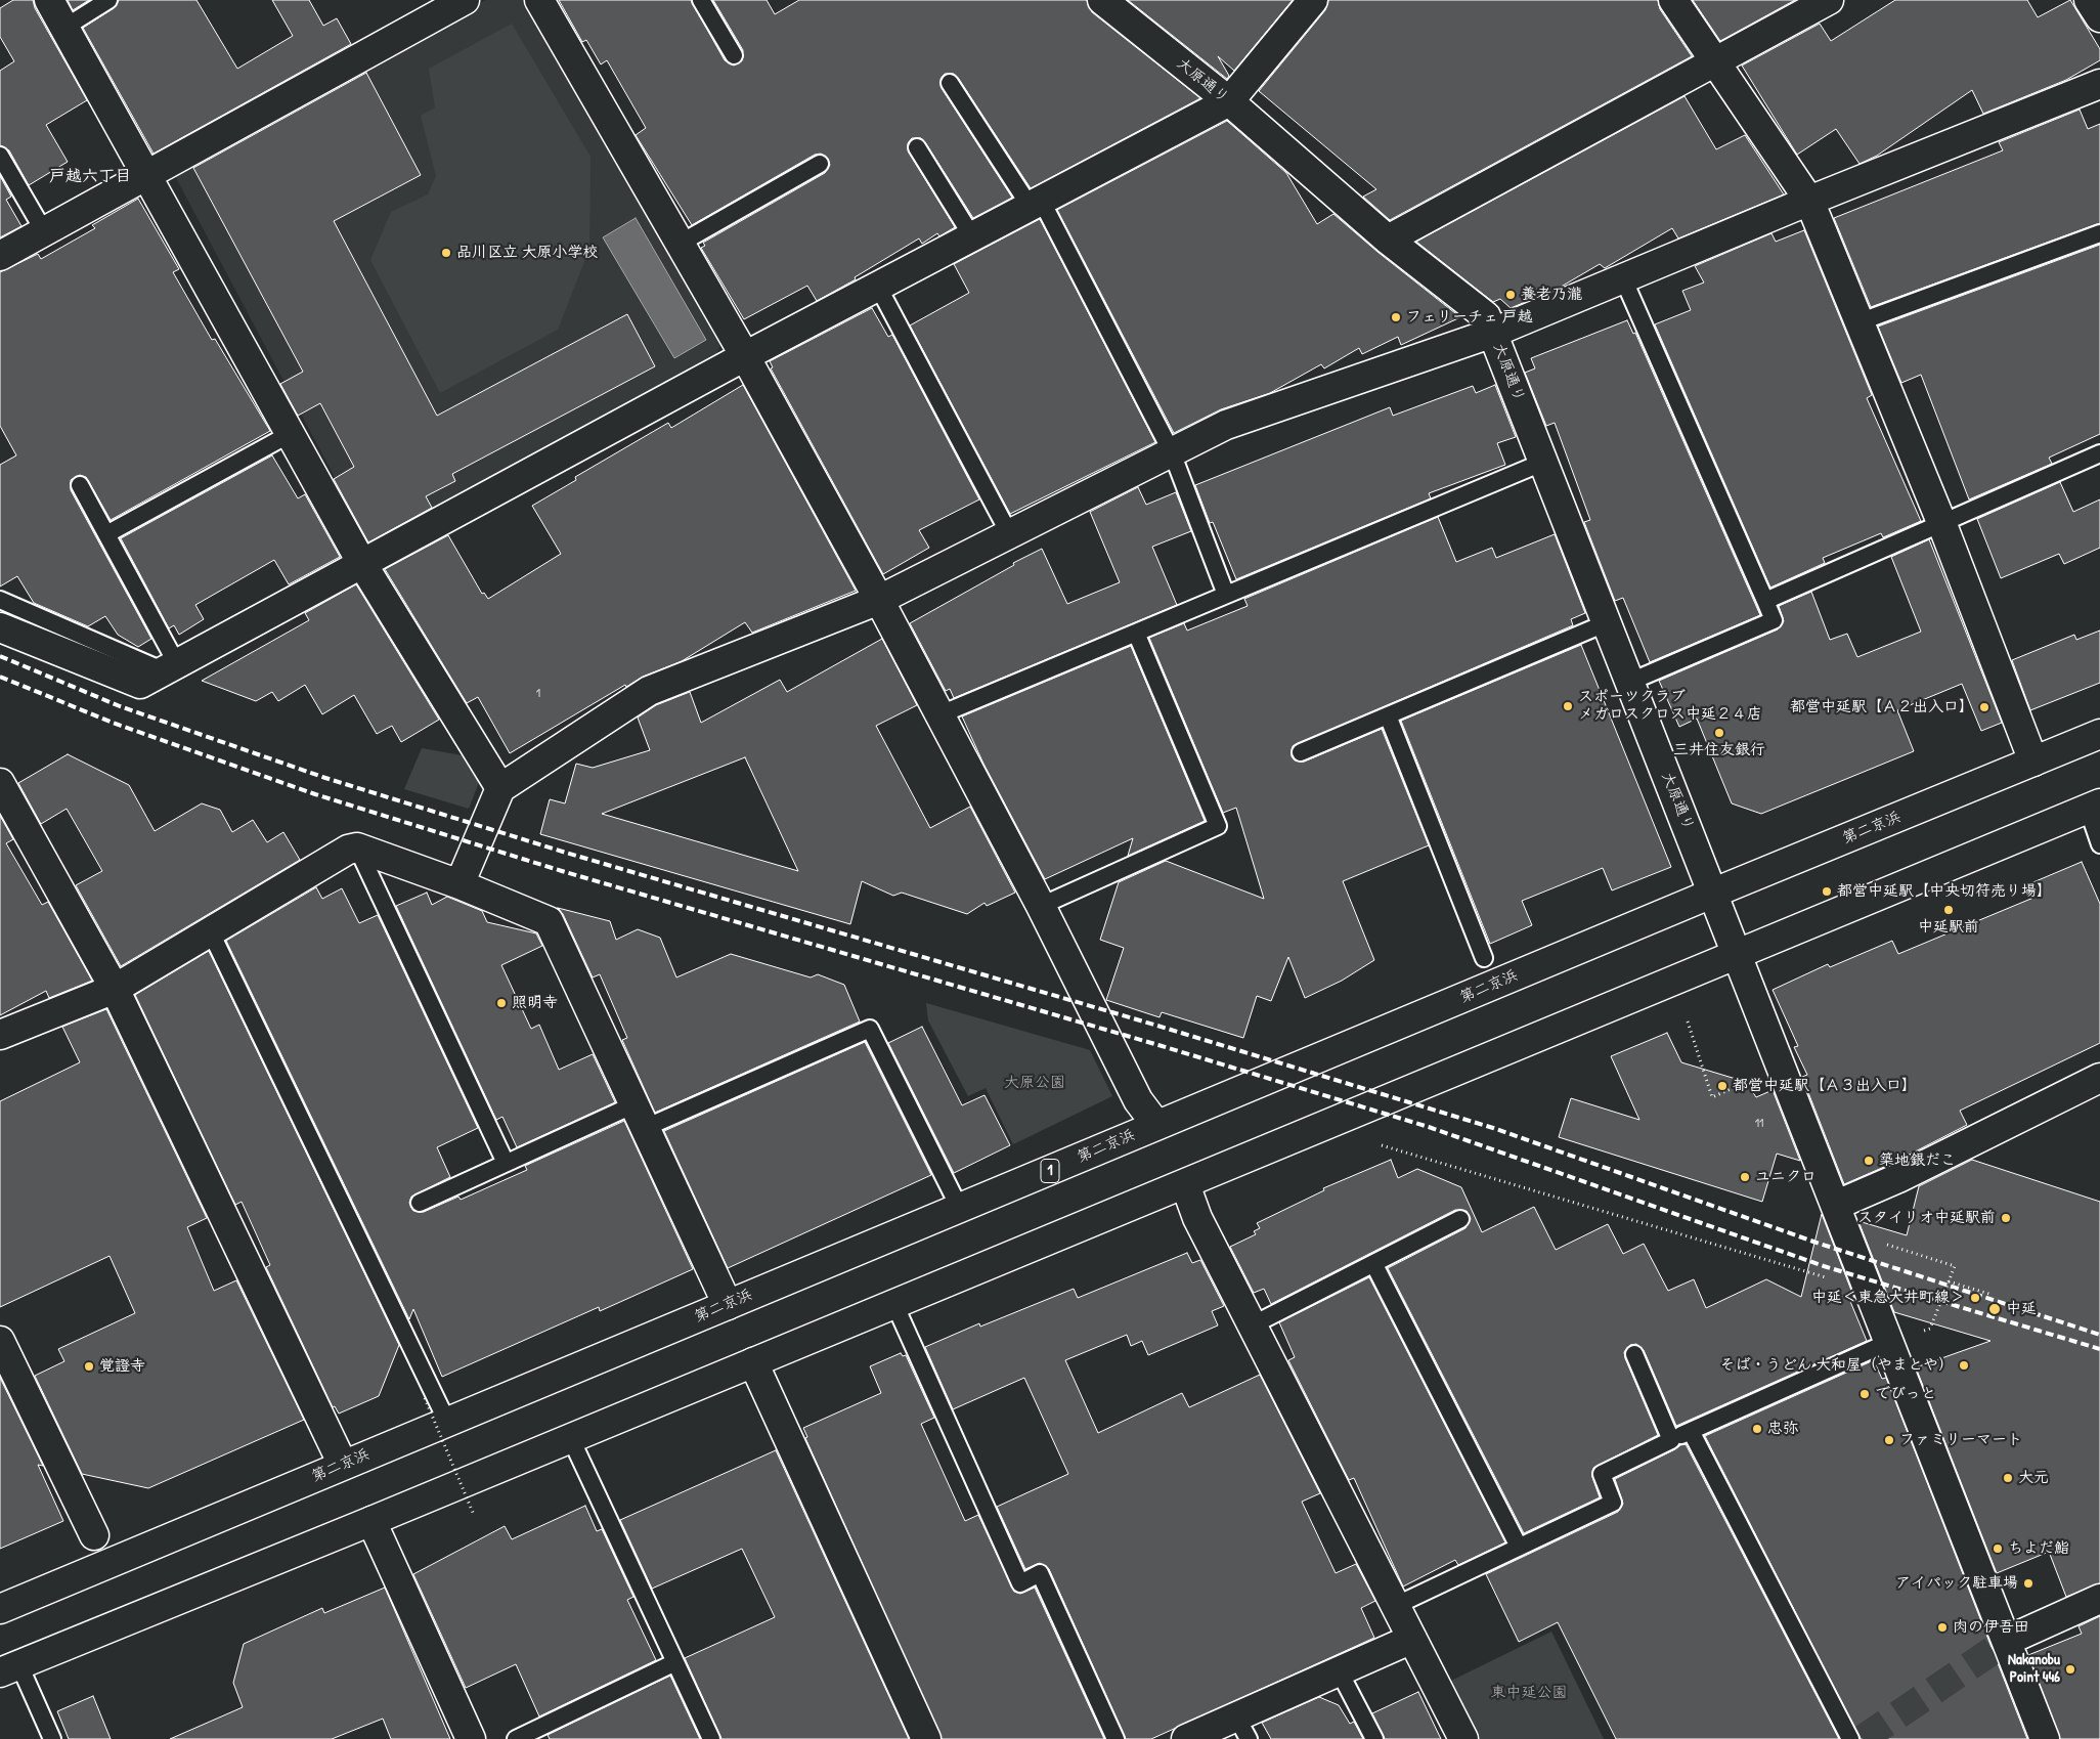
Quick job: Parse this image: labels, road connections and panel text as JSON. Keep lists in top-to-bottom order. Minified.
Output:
{"streets":{"main road":["大原通り","第二京浜","1"]},"crossings":[["大原通り","第二京浜"]],"districts":["戸越六丁目"],"parks":["大原公園","東中延公園"],"places":["品川区立 大原小学校","養老乃瀧","フェリーチェ 戸越","スポーツクラブ メガロスクロス中延２４店","都営中延駅【Ａ２出入口】","三井住友銀行","都営中延駅【中央切符売り場】","中延駅前","照明寺","都営中延駅【Ａ３出入口】","築地銀だこ","ユニクロ","スタイリオ中延駅前","中延＜東急大井町線＞","中延","そば・うどん 大和屋（やまとや）","覚證寺","でびっと","忠弥","ファミリーマート","大元","ちよだ鮨","アイパック駐車場","肉の伊吾田","Nakanobu Point 446"],"house_numbers":["1","11"]}
